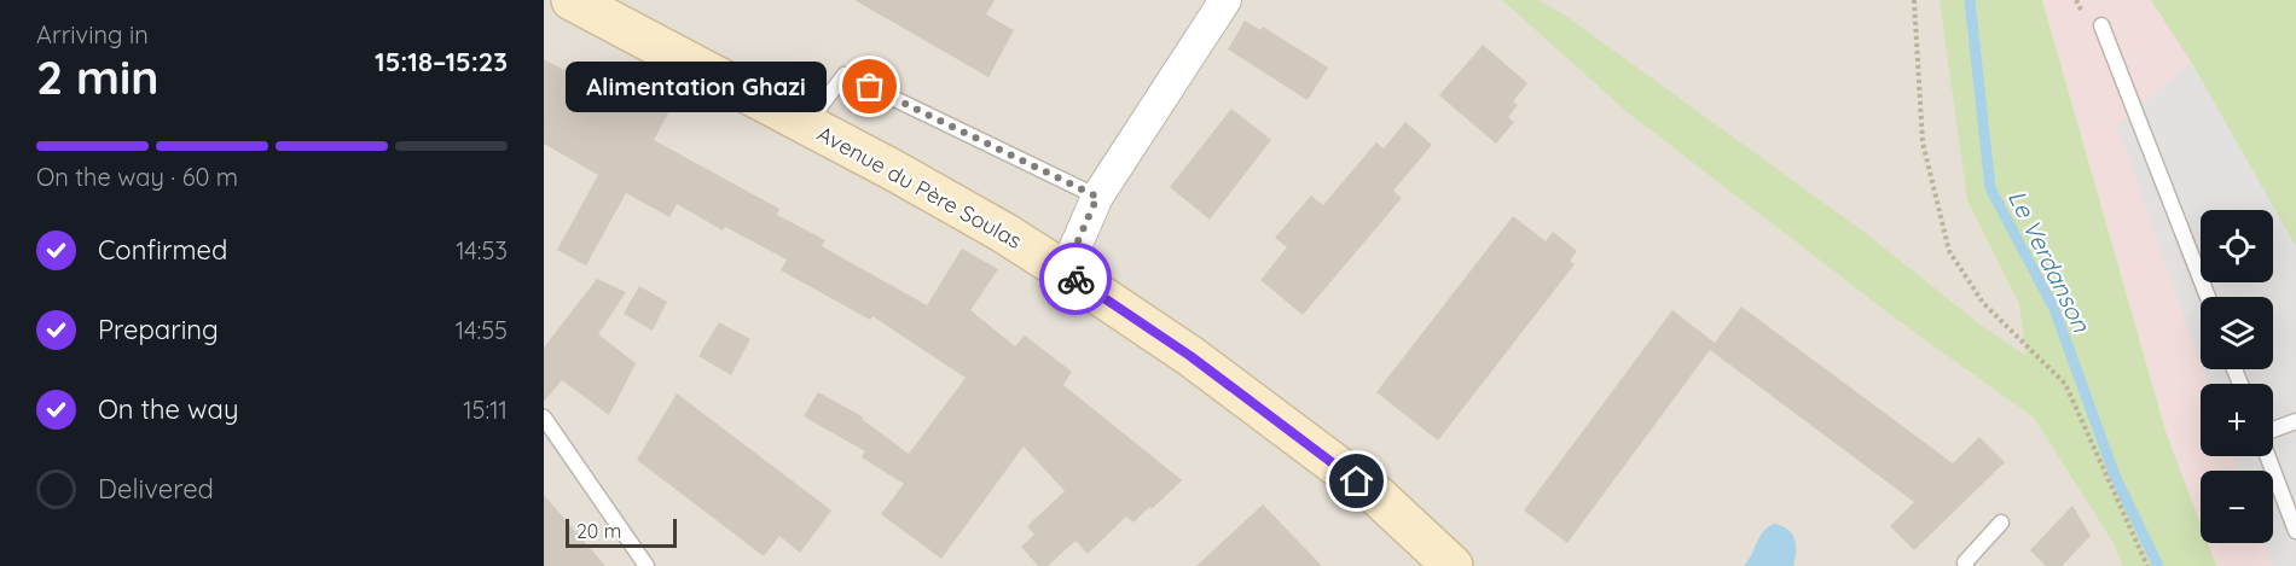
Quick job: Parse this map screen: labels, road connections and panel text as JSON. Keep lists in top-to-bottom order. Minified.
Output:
{"streets":{"main road":["Avenue du Père Soulas"]},"water":["Le Verdanson"],"places":["Alimentation Ghazi"],"scale_bar":"20 m","page":{"heading":["2 min","Arriving in","15:18–15:23"],"bubble":"Alimentation Ghazi","bar":"On the way · 60 m","list":[["Confirmed","14:53"],["Preparing","14:55"],["On the way","15:11"],"Delivered"],"map_buttons":["+","−"],"scale":"20 m"}}
